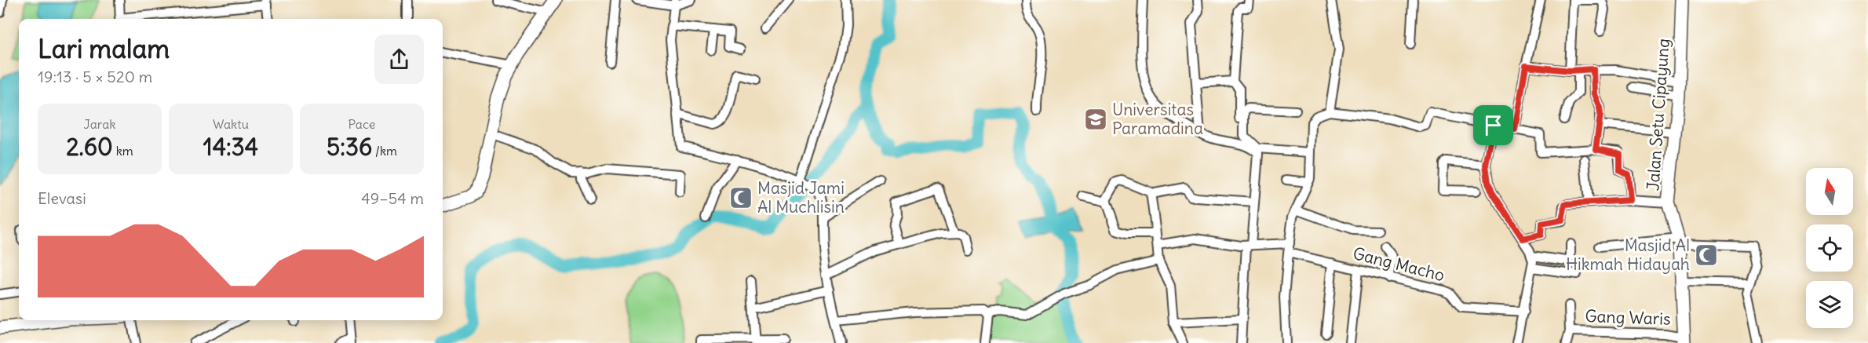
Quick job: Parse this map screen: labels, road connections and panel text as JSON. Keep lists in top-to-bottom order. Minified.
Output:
{"streets":{"main road":["Jalan Setu Cipayung"],"street":["Gang Macho","Gang Waris"]},"crossings":[["Jalan Setu Cipayung","Gang Waris"]],"places":{"school or university":["Universitas Paramadina"],"mosque":["Masjid Jami Al Muchlisin","Masjid Al Hikmah Hidayah"]},"north":"top","page":{"heading":["Lari malam","19:13 · 5 × 520 m"],"stats":[["Jarak","2.60 km"],["Waktu","14:34"],["Pace","5:36 /km"]],"chart":["Elevasi","49–54 m"]}}
